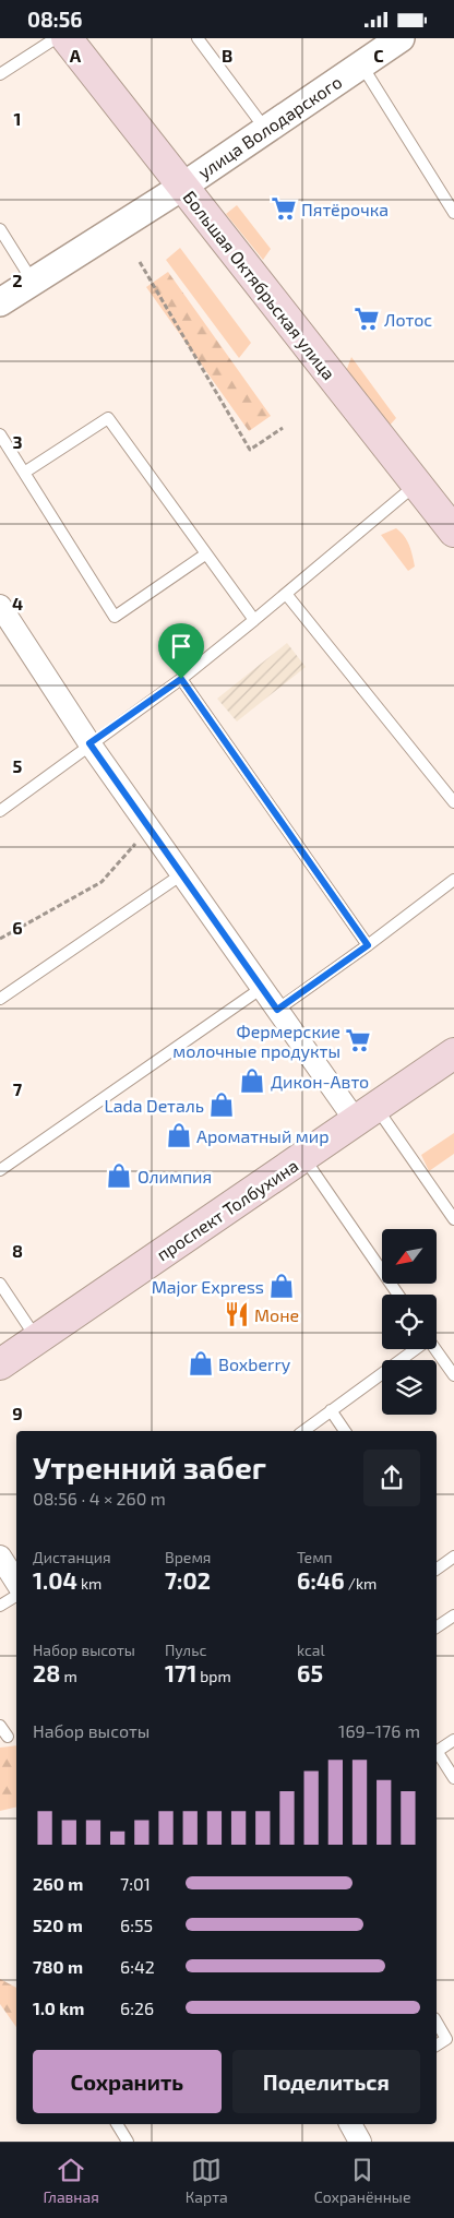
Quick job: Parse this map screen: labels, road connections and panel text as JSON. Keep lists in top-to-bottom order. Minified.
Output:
{"streets":{"main road":["Большая Октябрьская улица","проспект Толбухина"],"street":["улица Володарского"]},"crossings":[["улица Володарского","Большая Октябрьская улица"]],"places":{"supermarket":["Пятёрочка","Лотос","Фермерские молочные продукты"],"shop":["Дикон-Авто","Lada Dеталь","Ароматный мир","Олимпия","Major Express","Boxberry"],"restaurant":["Моне"]},"north":"bottom left","page":{"status":"08:56","heading":["Утренний забег","08:56 · 4 × 260 m"],"stats":[["Дистанция","1.04 km"],["Время","7:02"],["Темп","6:46 /km"],["Набор высоты","28 m"],["Пульс","171 bpm"],["kcal","65"]],"chart":["Набор высоты","169–176 m"],"list":[{"name":"260 m","note":"7:01"},{"name":"520 m","note":"6:55"},{"name":"780 m","note":"6:42"},{"name":"1.0 km","note":"6:26"}],"buttons":["Сохранить","Поделиться"],"tabs":["Главная","Карта","Сохранённые"]},"grid":{"columns":["A","B","C"],"rows":["1","2","3","4","5","6","7","8","9"]}}
